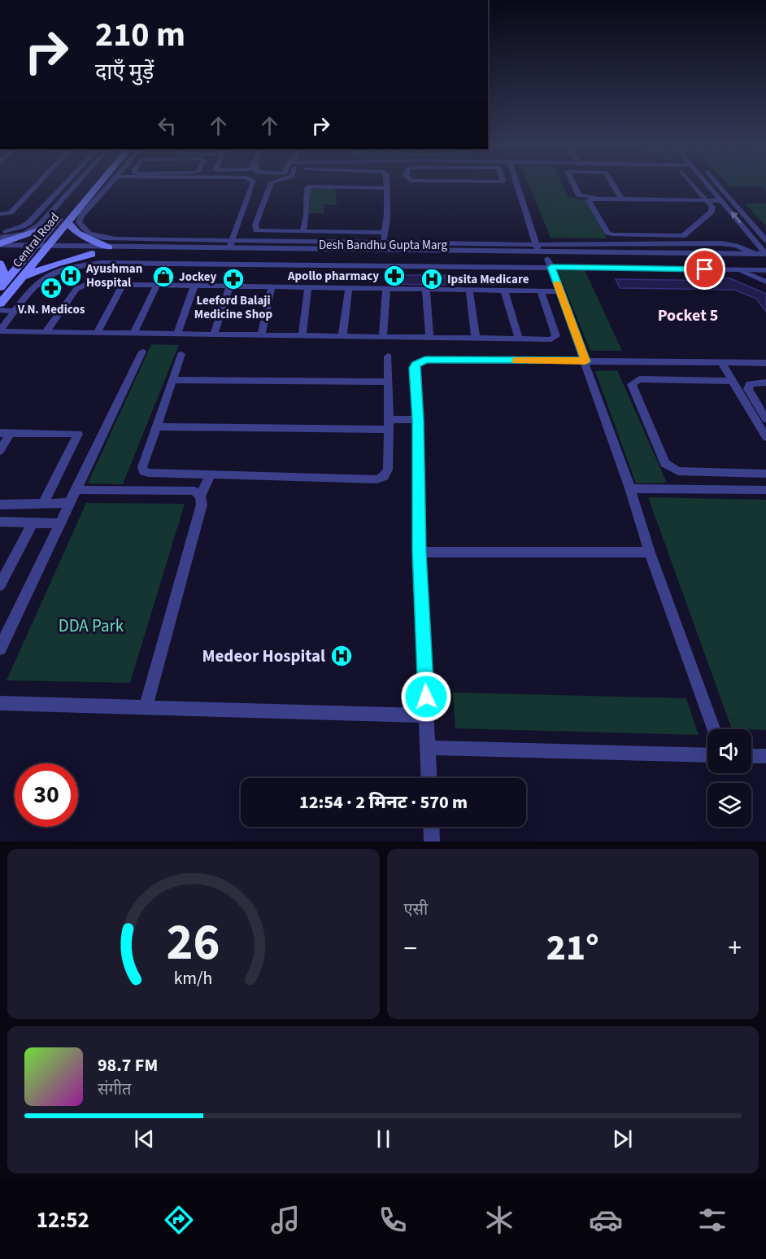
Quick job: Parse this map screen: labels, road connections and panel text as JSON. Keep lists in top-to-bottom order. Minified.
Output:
{"streets":{"main road":["Central Road"],"street":["Desh Bandhu Gupta Marg"]},"crossings":[["Central Road","Desh Bandhu Gupta Marg"]],"districts":["Pocket 5"],"parks":["DDA Park"],"places":{"hospital":["Ayushman Hospital","Ipsita Medicare","Medeor Hospital"],"pharmacy":["Apollo pharmacy","Leeford Balaji Medicine Shop","V.N. Medicos"],"shop":["Jockey"]},"page":{"turn":["210 m","दाएँ मुड़ें"],"limit":"30","trip":"12:54 · 2 मिनट · 570 m","tile":"एसी","heat":["−","21°","+"],"song":["98.7 FM","संगीत"],"tabs":"12:52","gauge":["26","km/h"]}}
